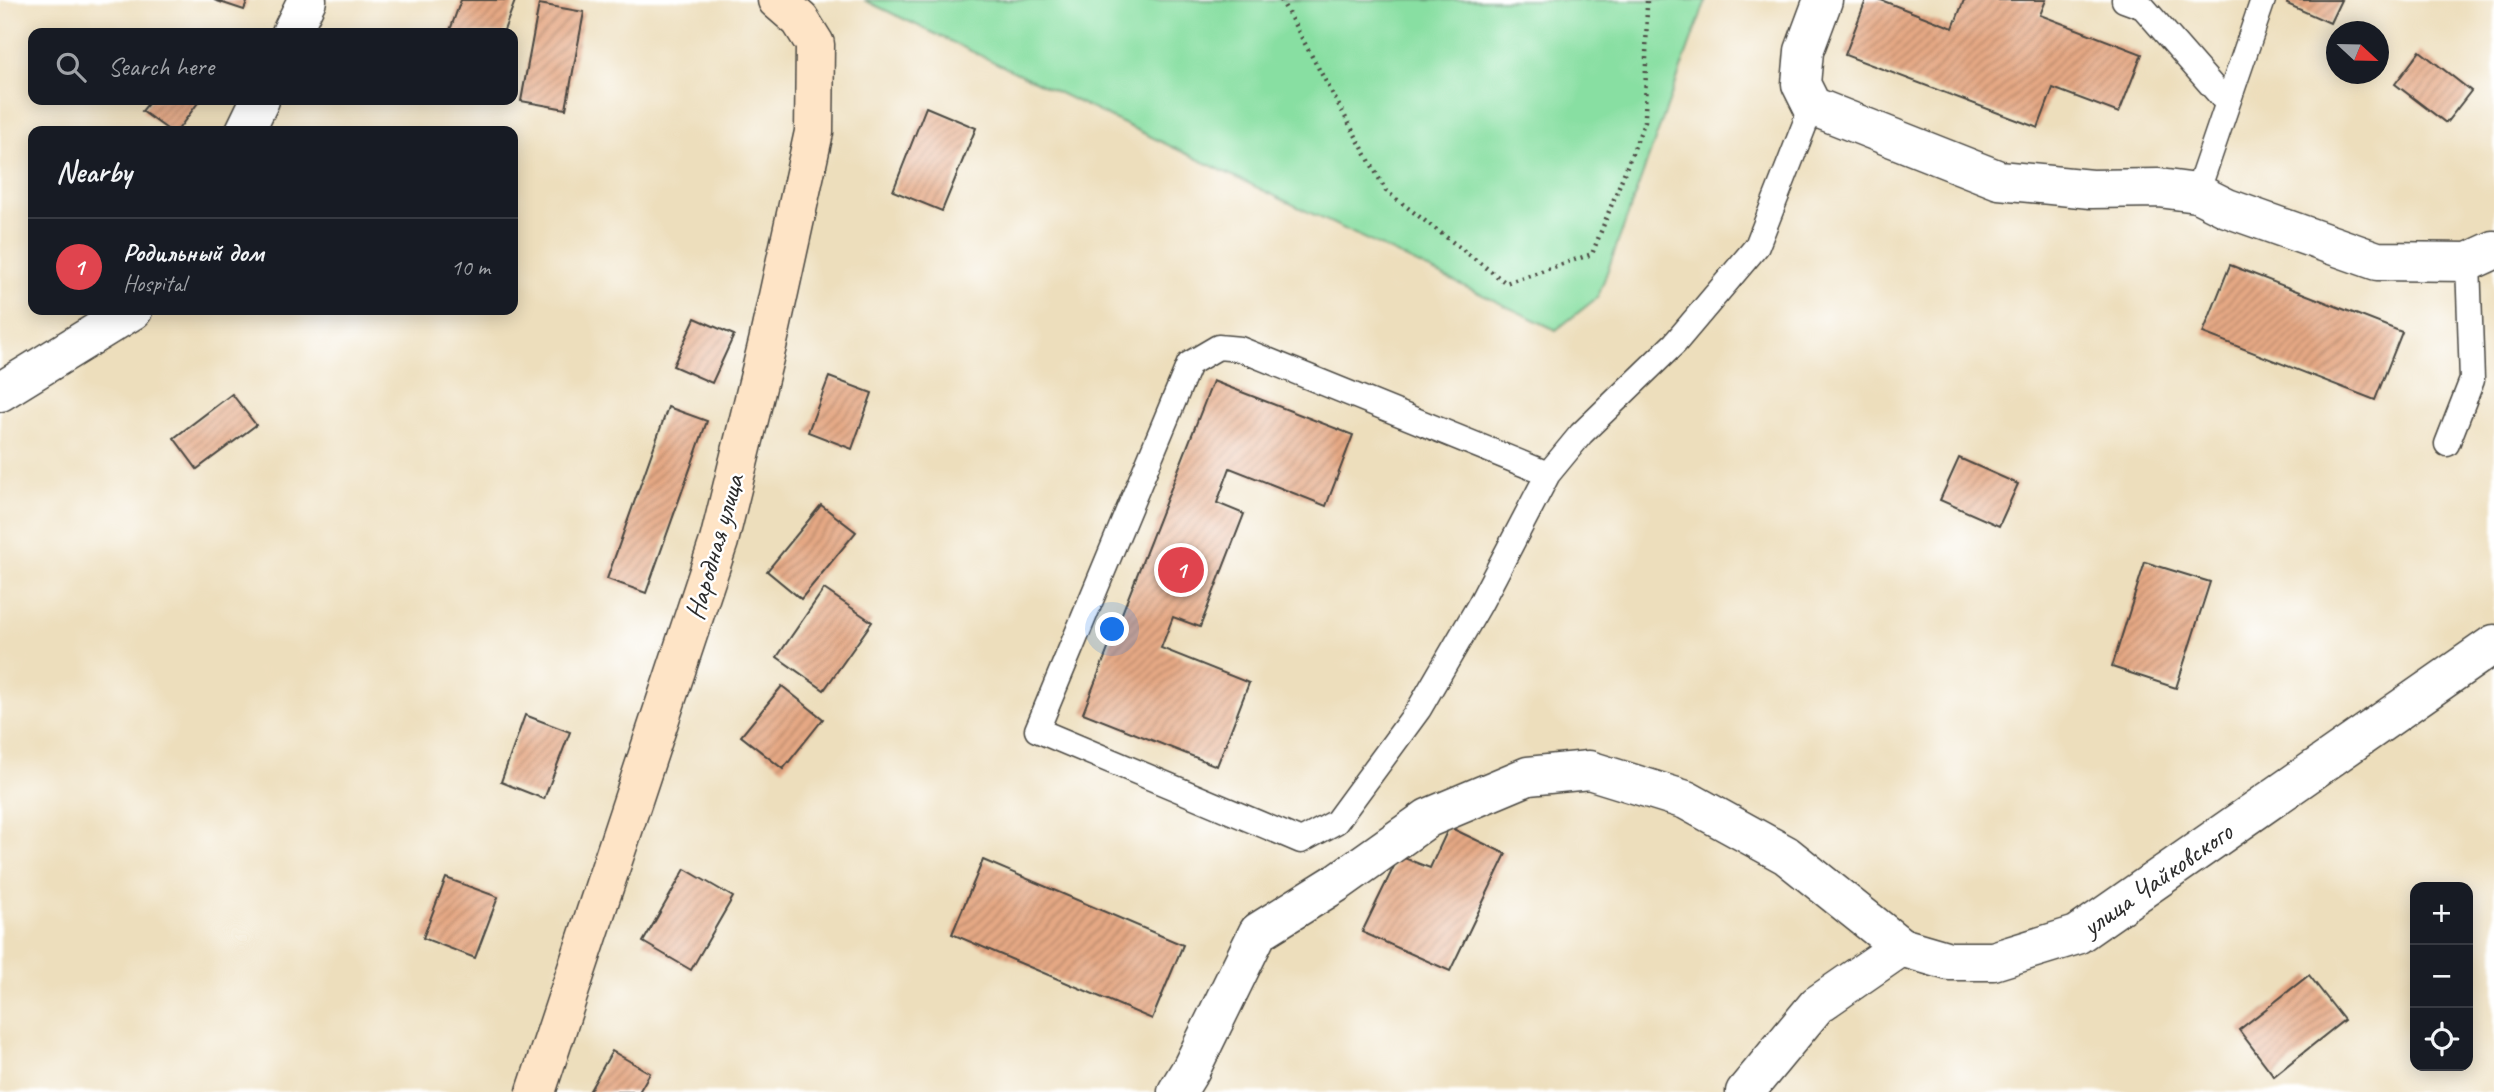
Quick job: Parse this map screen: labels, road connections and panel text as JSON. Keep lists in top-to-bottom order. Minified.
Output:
{"streets":{"street":["Народная улица","улица Чайковского"]},"north":"right","page":{"search":"Search here","heading":"Nearby","list":[{"mark":"1","name":"Родильный дом","note":"Hospital","value":"10 m"}],"pins":"1","map_buttons":["+","−"]}}
